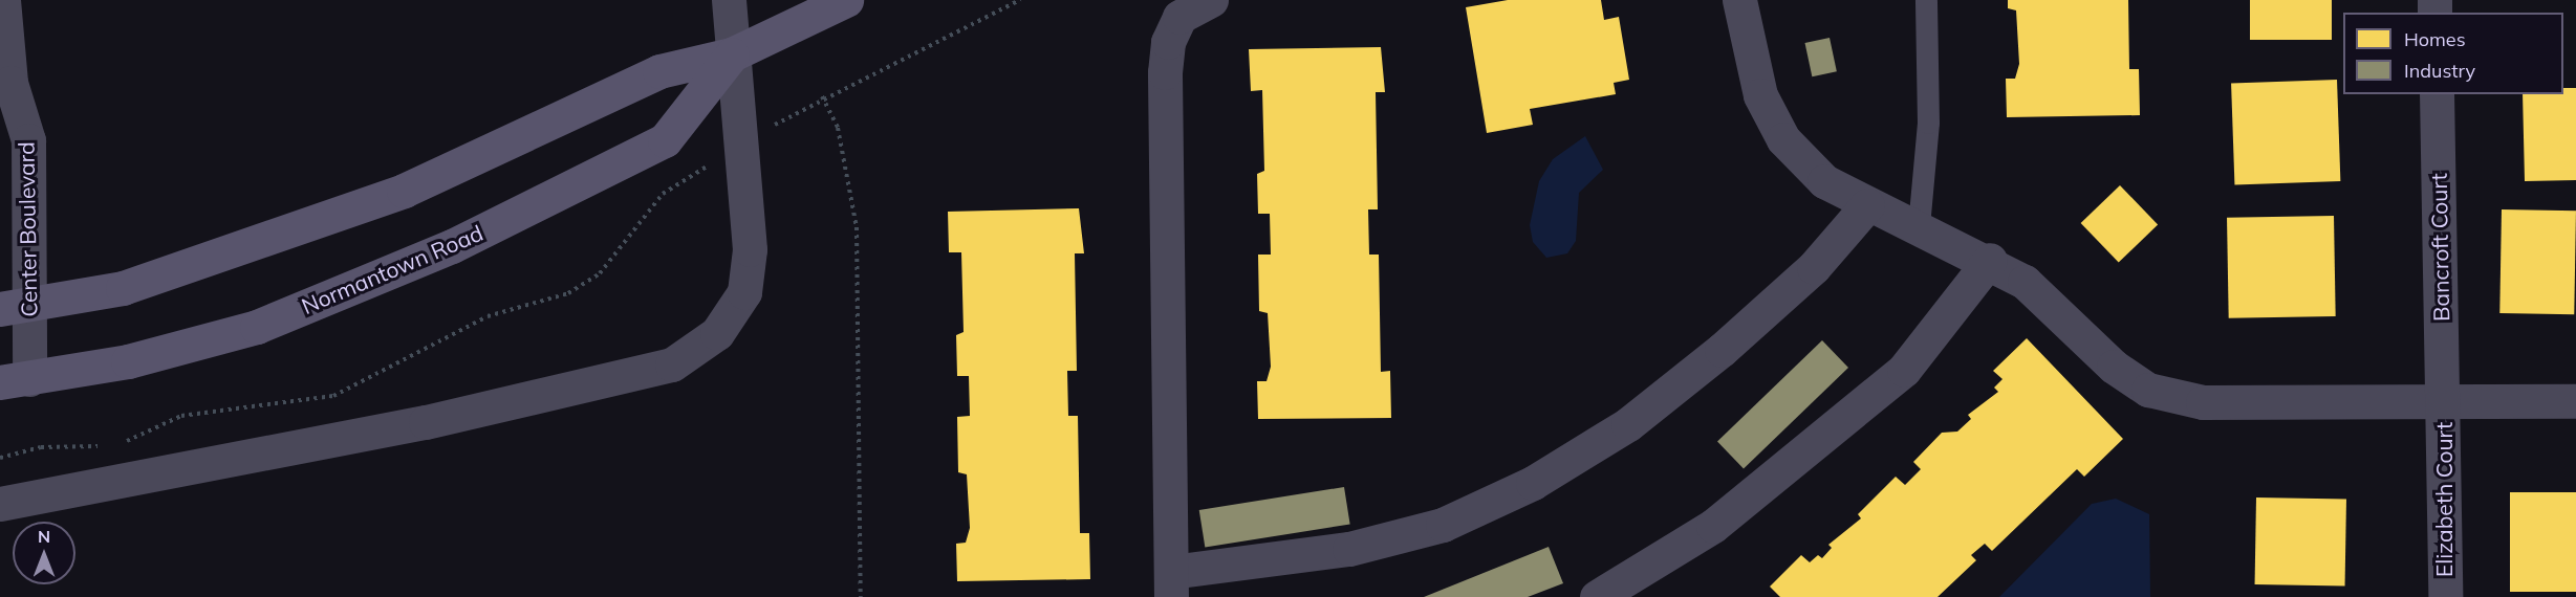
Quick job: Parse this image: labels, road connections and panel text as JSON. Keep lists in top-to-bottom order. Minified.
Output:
{"streets":{"street":["Center Boulevard","Bancroft Court","Normantown Road","Elizabeth Court"]},"crossings":[["Center Boulevard","Normantown Road"],["Bancroft Court","Elizabeth Court"]],"legend":["Homes","Industry"],"north":"top"}
